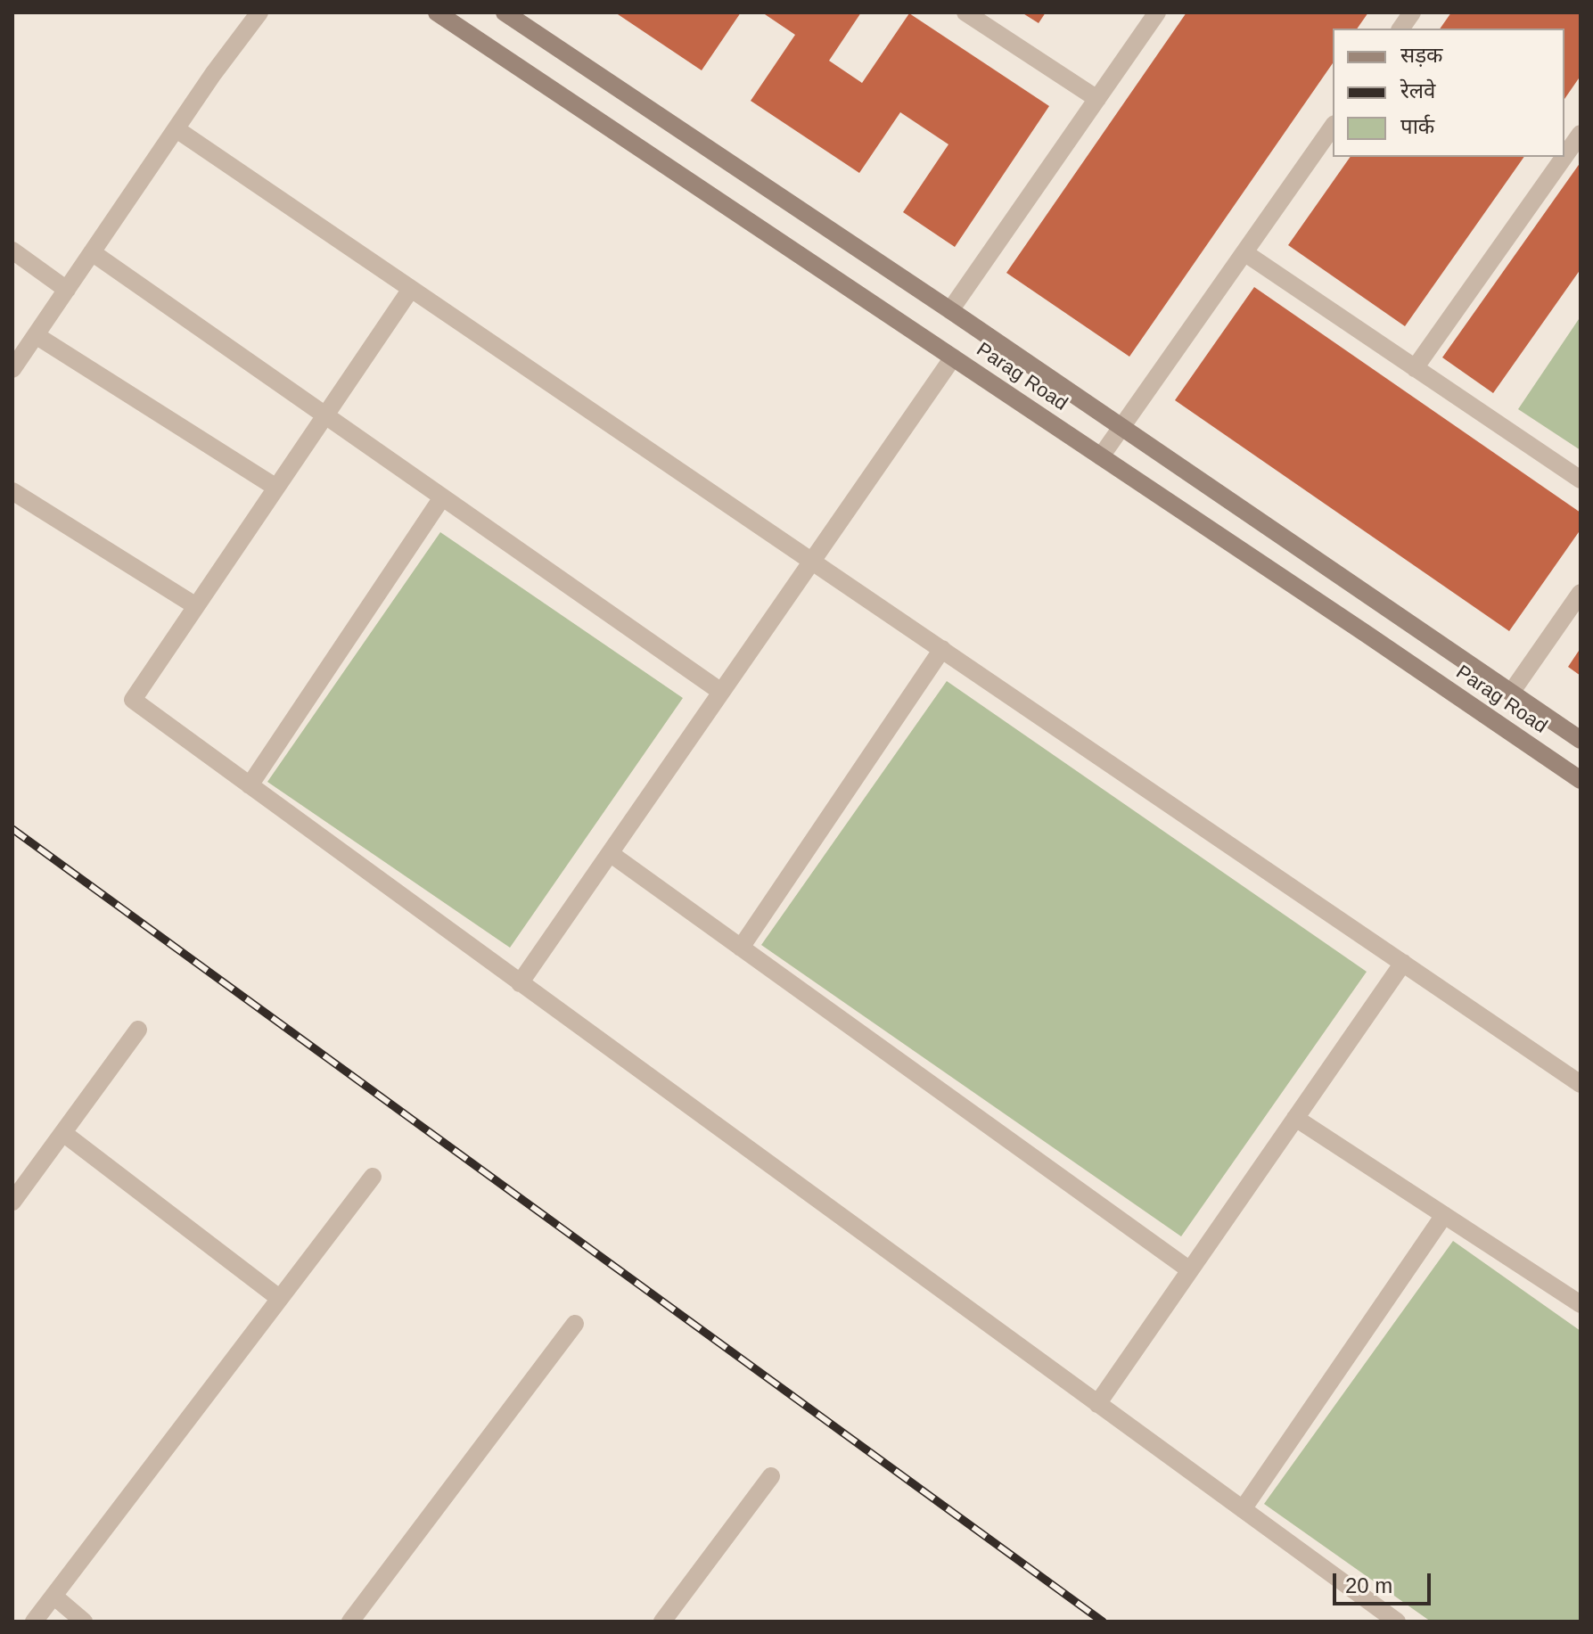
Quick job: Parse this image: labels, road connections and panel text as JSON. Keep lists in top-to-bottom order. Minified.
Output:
{"streets":{"street":["Parag Road"]},"legend":["सड़क","रेलवे","पार्क"],"scale_bar":"20 m"}
